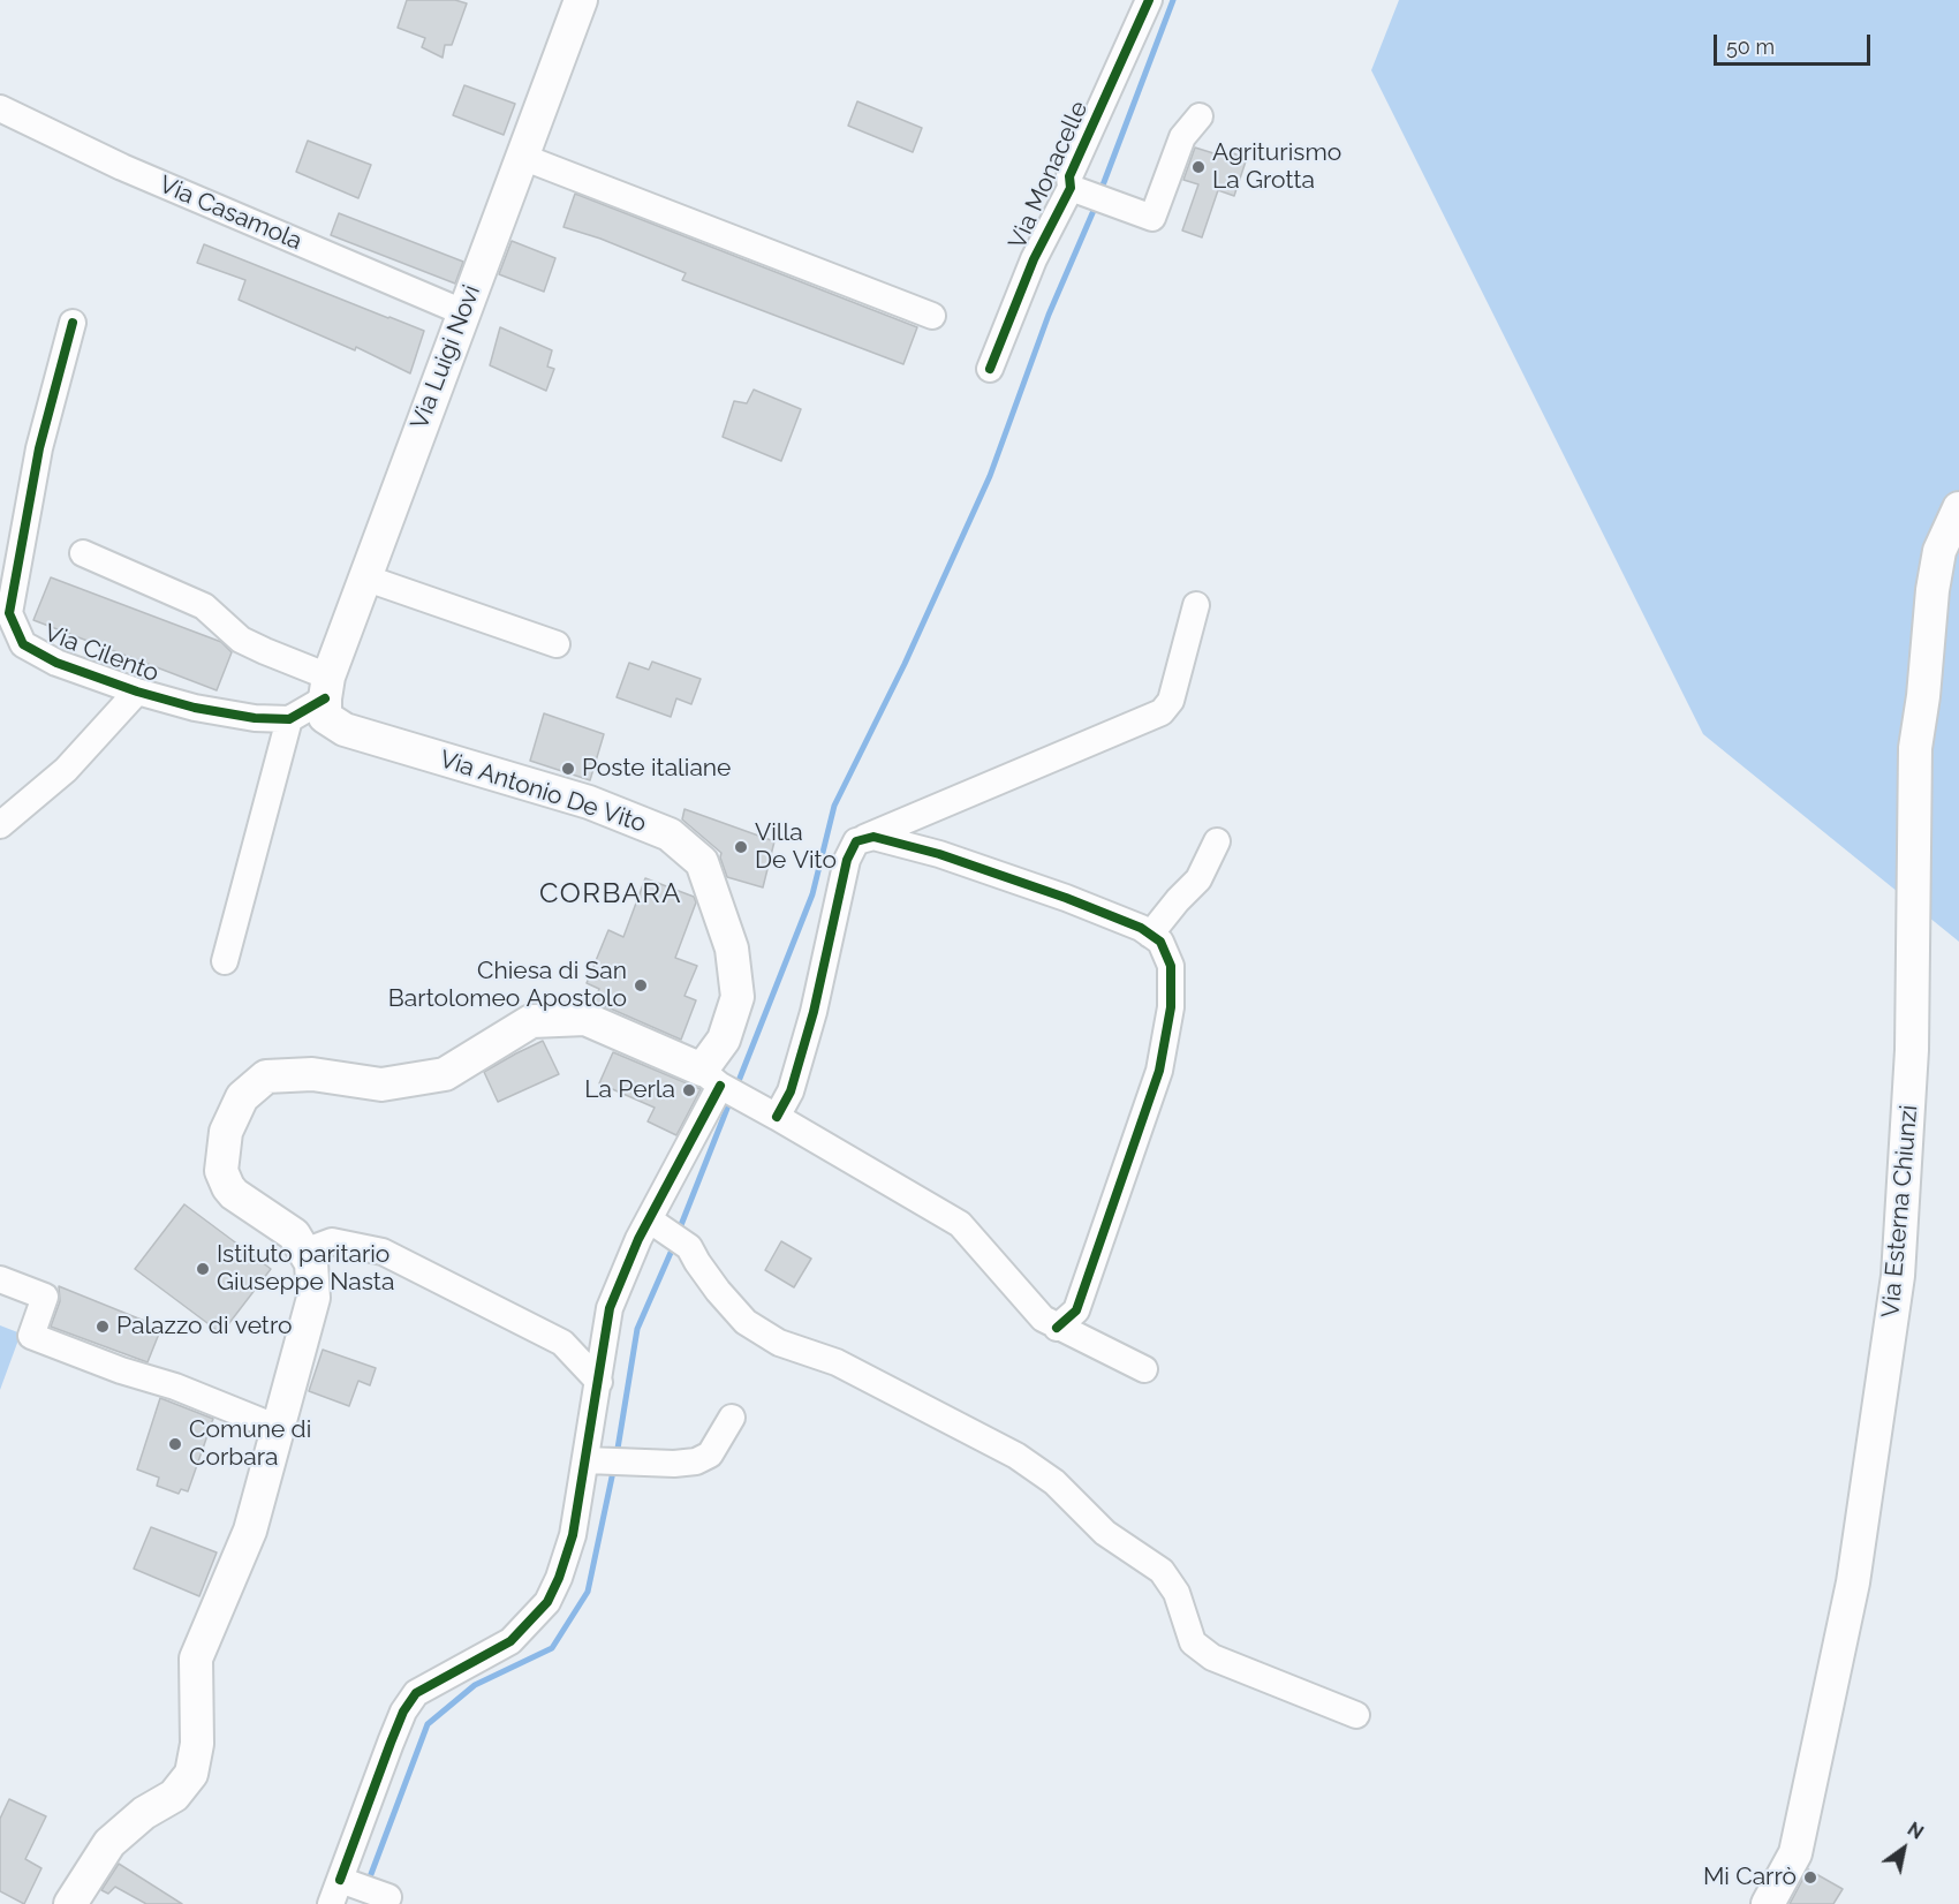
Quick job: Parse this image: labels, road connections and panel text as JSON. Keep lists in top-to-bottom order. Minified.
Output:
{"streets":{"main road":["Via Luigi Novi","Via Antonio De Vito","Via Esterna Chiunzi"],"street":["Via Monacelle","Via Casamola","Via Cilento"]},"crossings":[["Via Casamola","Via Luigi Novi"],["Via Luigi Novi","Via Antonio De Vito"]],"districts":["CORBARA"],"places":["Agriturismo La Grotta","Poste italiane","Villa De Vito","Chiesa di San Bartolomeo Apostolo","La Perla","Istituto paritario Giuseppe Nasta","Palazzo di vetro","Comune di Corbara","Mi Carrò"],"scale_bar":"50 m","north":"top right"}
